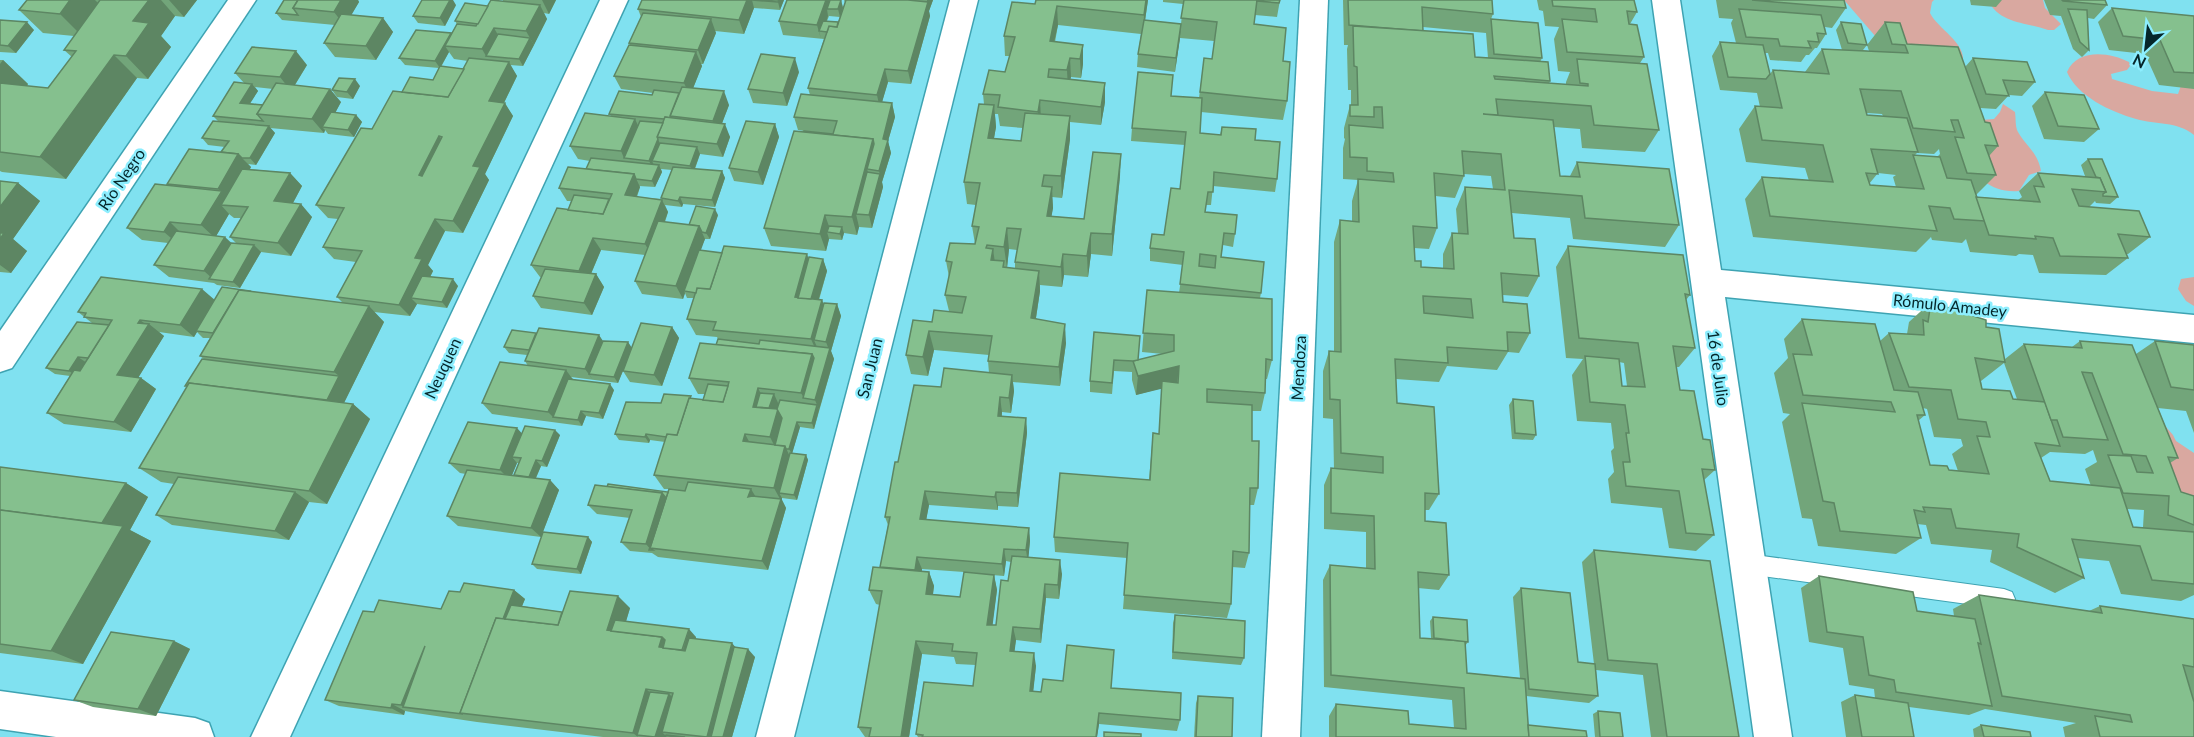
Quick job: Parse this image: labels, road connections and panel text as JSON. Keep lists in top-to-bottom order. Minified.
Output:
{"streets":{"street":["Río Negro","Rómulo Amadey","Neuquen","San Juan","Mendoza","16 de Julio"]},"crossings":[["Rómulo Amadey","16 de Julio"]],"north":"bottom left"}
